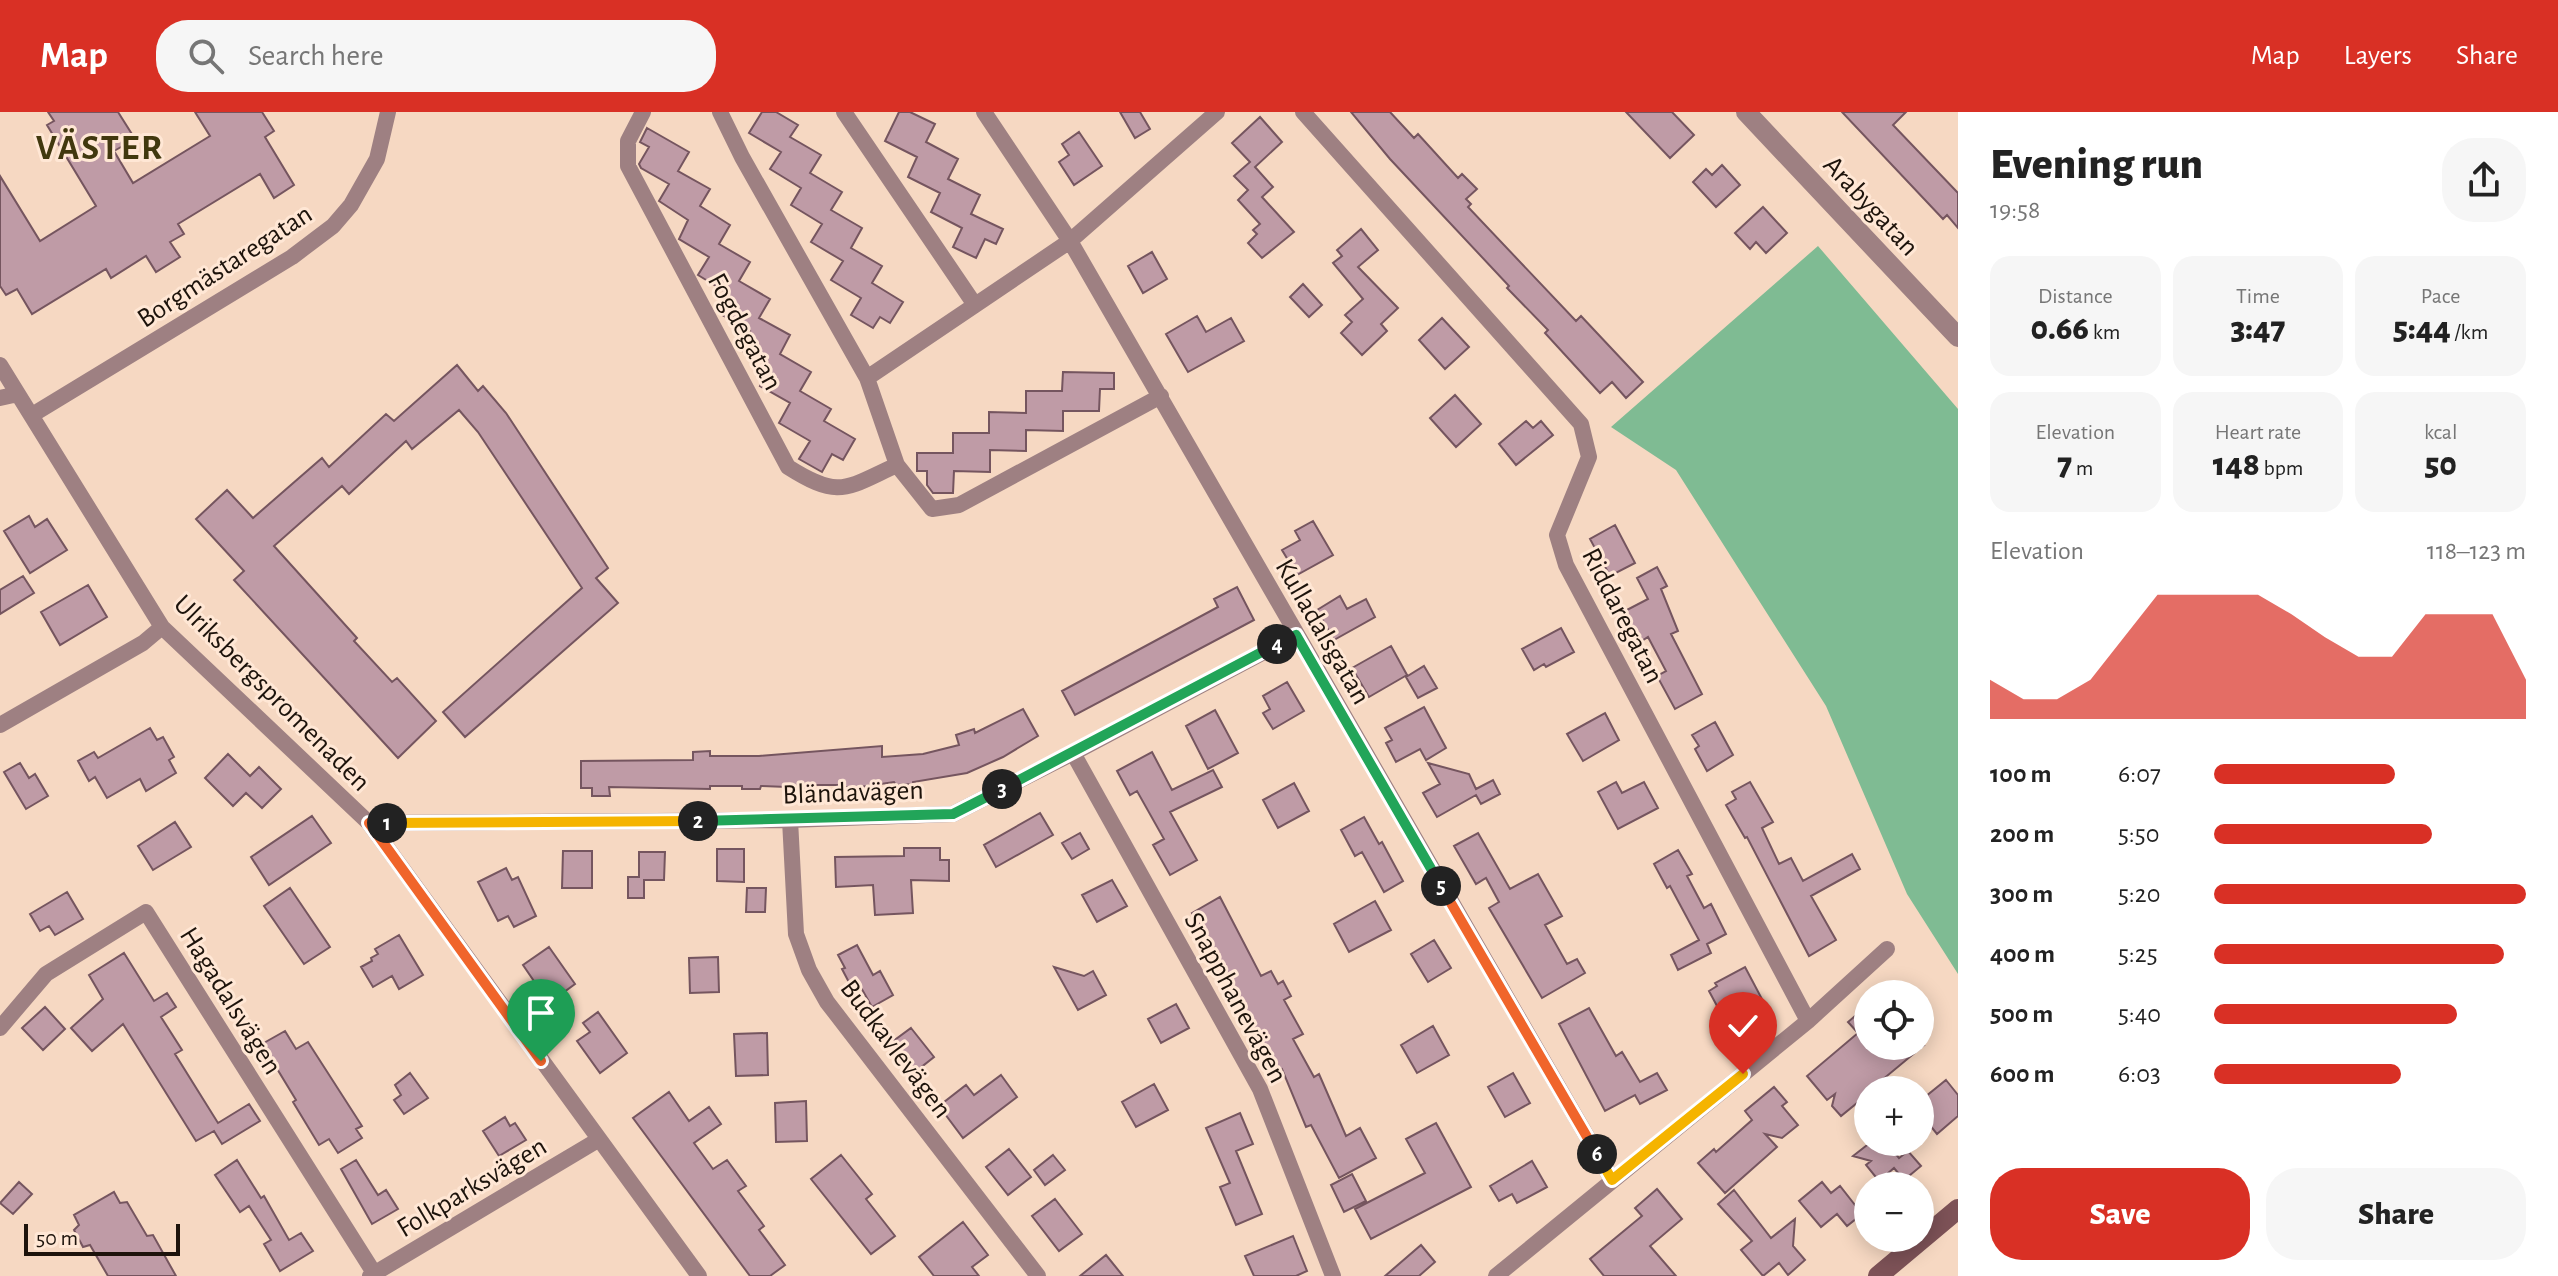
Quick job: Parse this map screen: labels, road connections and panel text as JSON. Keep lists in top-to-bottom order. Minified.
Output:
{"streets":{"street":["Arabygatan","Borgmästaregatan","Fogdegatan","Riddaregatan","Kulladalsgatan","Ulriksbergspromenaden","Bländavägen","Snapphanevägen","Hagadalsvägen","Budkavlevägen","Folkparksvägen"]},"crossings":[["Borgmästaregatan","Ulriksbergspromenaden"],["Kulladalsgatan","Bländavägen"],["Ulriksbergspromenaden","Bländavägen"],["Ulriksbergspromenaden","Folkparksvägen"],["Bländavägen","Snapphanevägen"],["Bländavägen","Budkavlevägen"],["Hagadalsvägen","Folkparksvägen"]],"districts":["VÄSTER"],"scale_bar":"50 m","page":{"header":"Map","search":"Search here","nav":["Map","Layers","Share"],"heading":["Evening run","19:58"],"stats":[["Distance","0.66 km"],["Time","3:47"],["Pace","5:44 /km"],["Elevation","7 m"],["Heart rate","148 bpm"],["kcal","50"]],"chart":["Elevation","118–123 m"],"pins":["4","3","2","1","5","6"],"list":[{"name":"100 m","note":"6:07"},{"name":"200 m","note":"5:50"},{"name":"300 m","note":"5:20"},{"name":"400 m","note":"5:25"},{"name":"500 m","note":"5:40"},{"name":"600 m","note":"6:03"}],"map_buttons":["+","−"],"buttons":["Save","Share"],"scale":"50 m"}}
